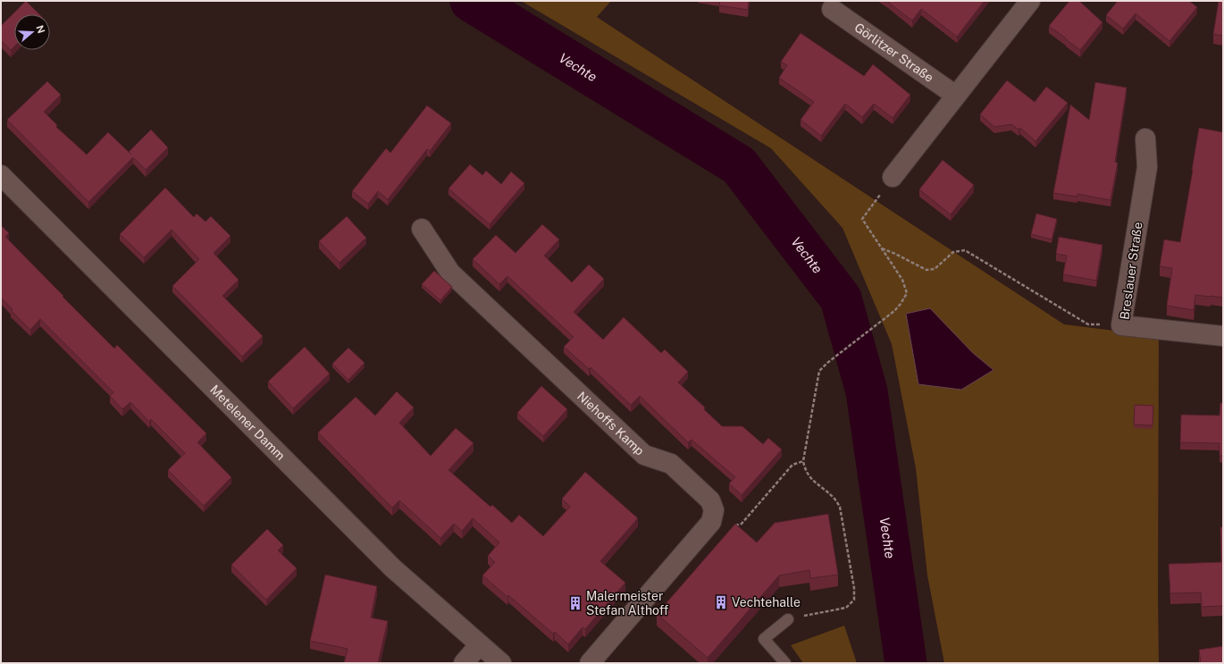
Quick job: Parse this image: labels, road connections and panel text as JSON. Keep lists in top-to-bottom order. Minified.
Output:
{"streets":{"street":["Görlitzer Straße","Breslauer Straße","Metelener Damm","Niehoffs Kamp"]},"water":["Vechte"],"places":{"building":["Vechtehalle","Malermeister Stefan Althoff"]},"north":"right"}
